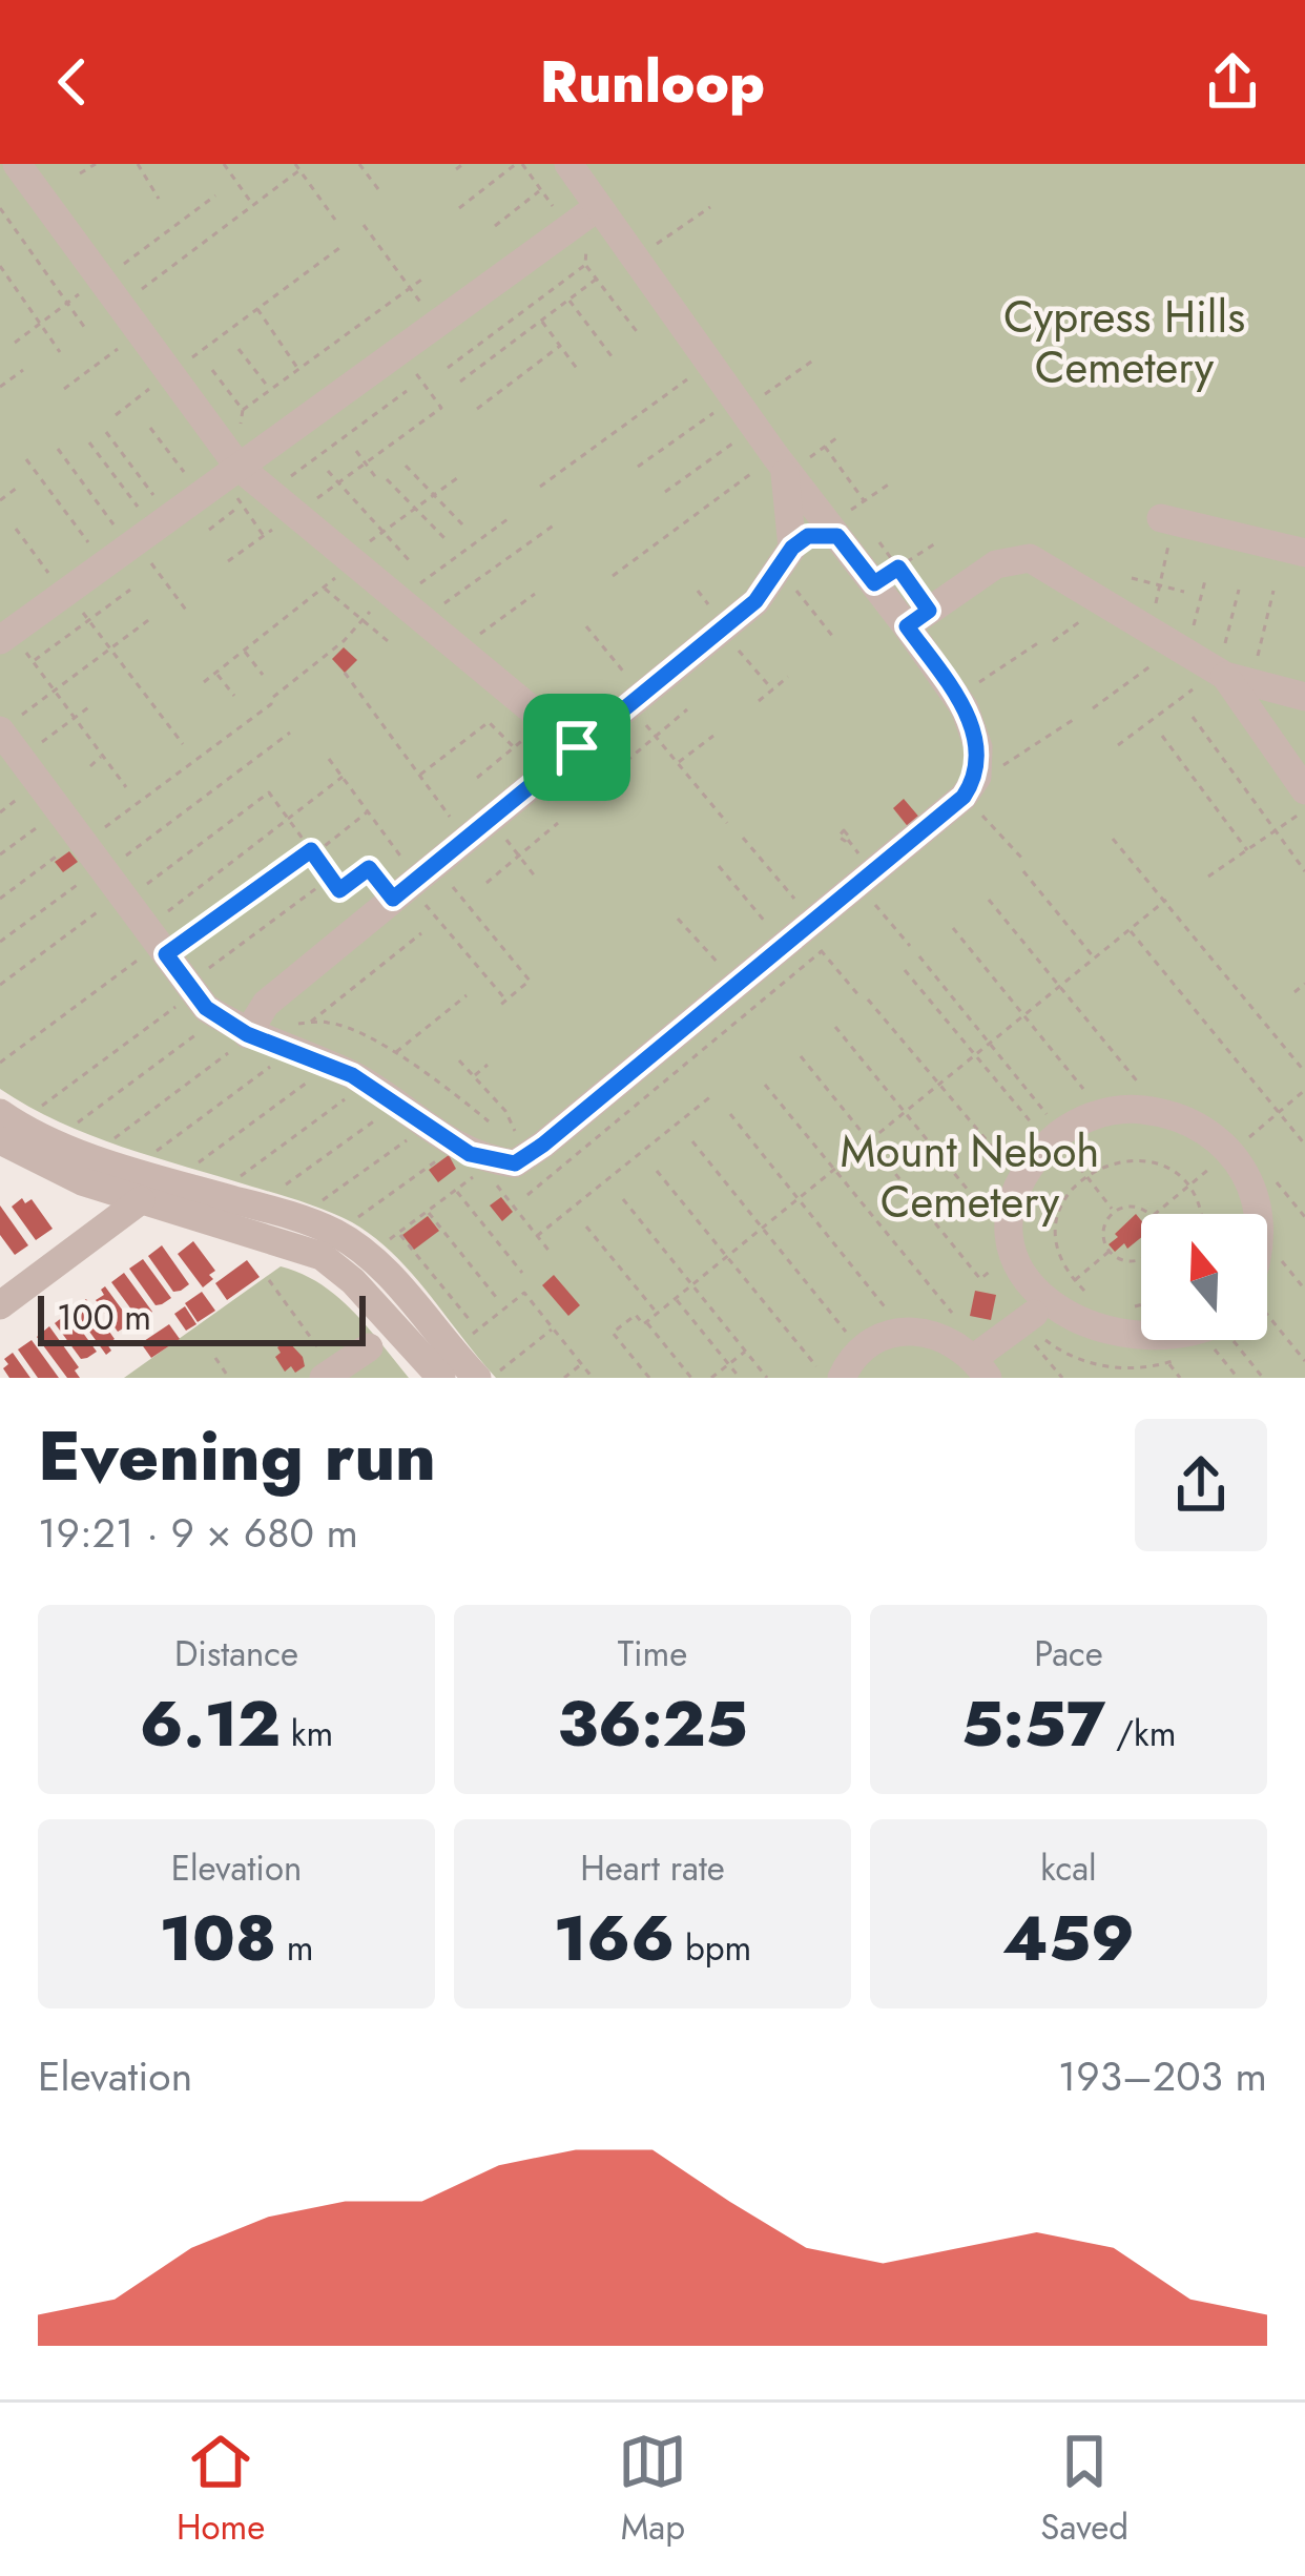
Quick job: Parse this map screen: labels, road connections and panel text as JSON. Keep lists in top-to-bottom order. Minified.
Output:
{"parks":["Cypress Hills Cemetery","Mount Neboh Cemetery"],"scale_bar":"100 m","north":"top","page":{"header":"Runloop","scale":"100 m","heading":["Evening run","19:21 · 9 × 680 m"],"stats":[["Distance","6.12 km"],["Time","36:25"],["Pace","5:57 /km"],["Elevation","108 m"],["Heart rate","166 bpm"],["kcal","459"]],"chart":["Elevation","193–203 m"],"tabs":["Home","Map","Saved"]}}
